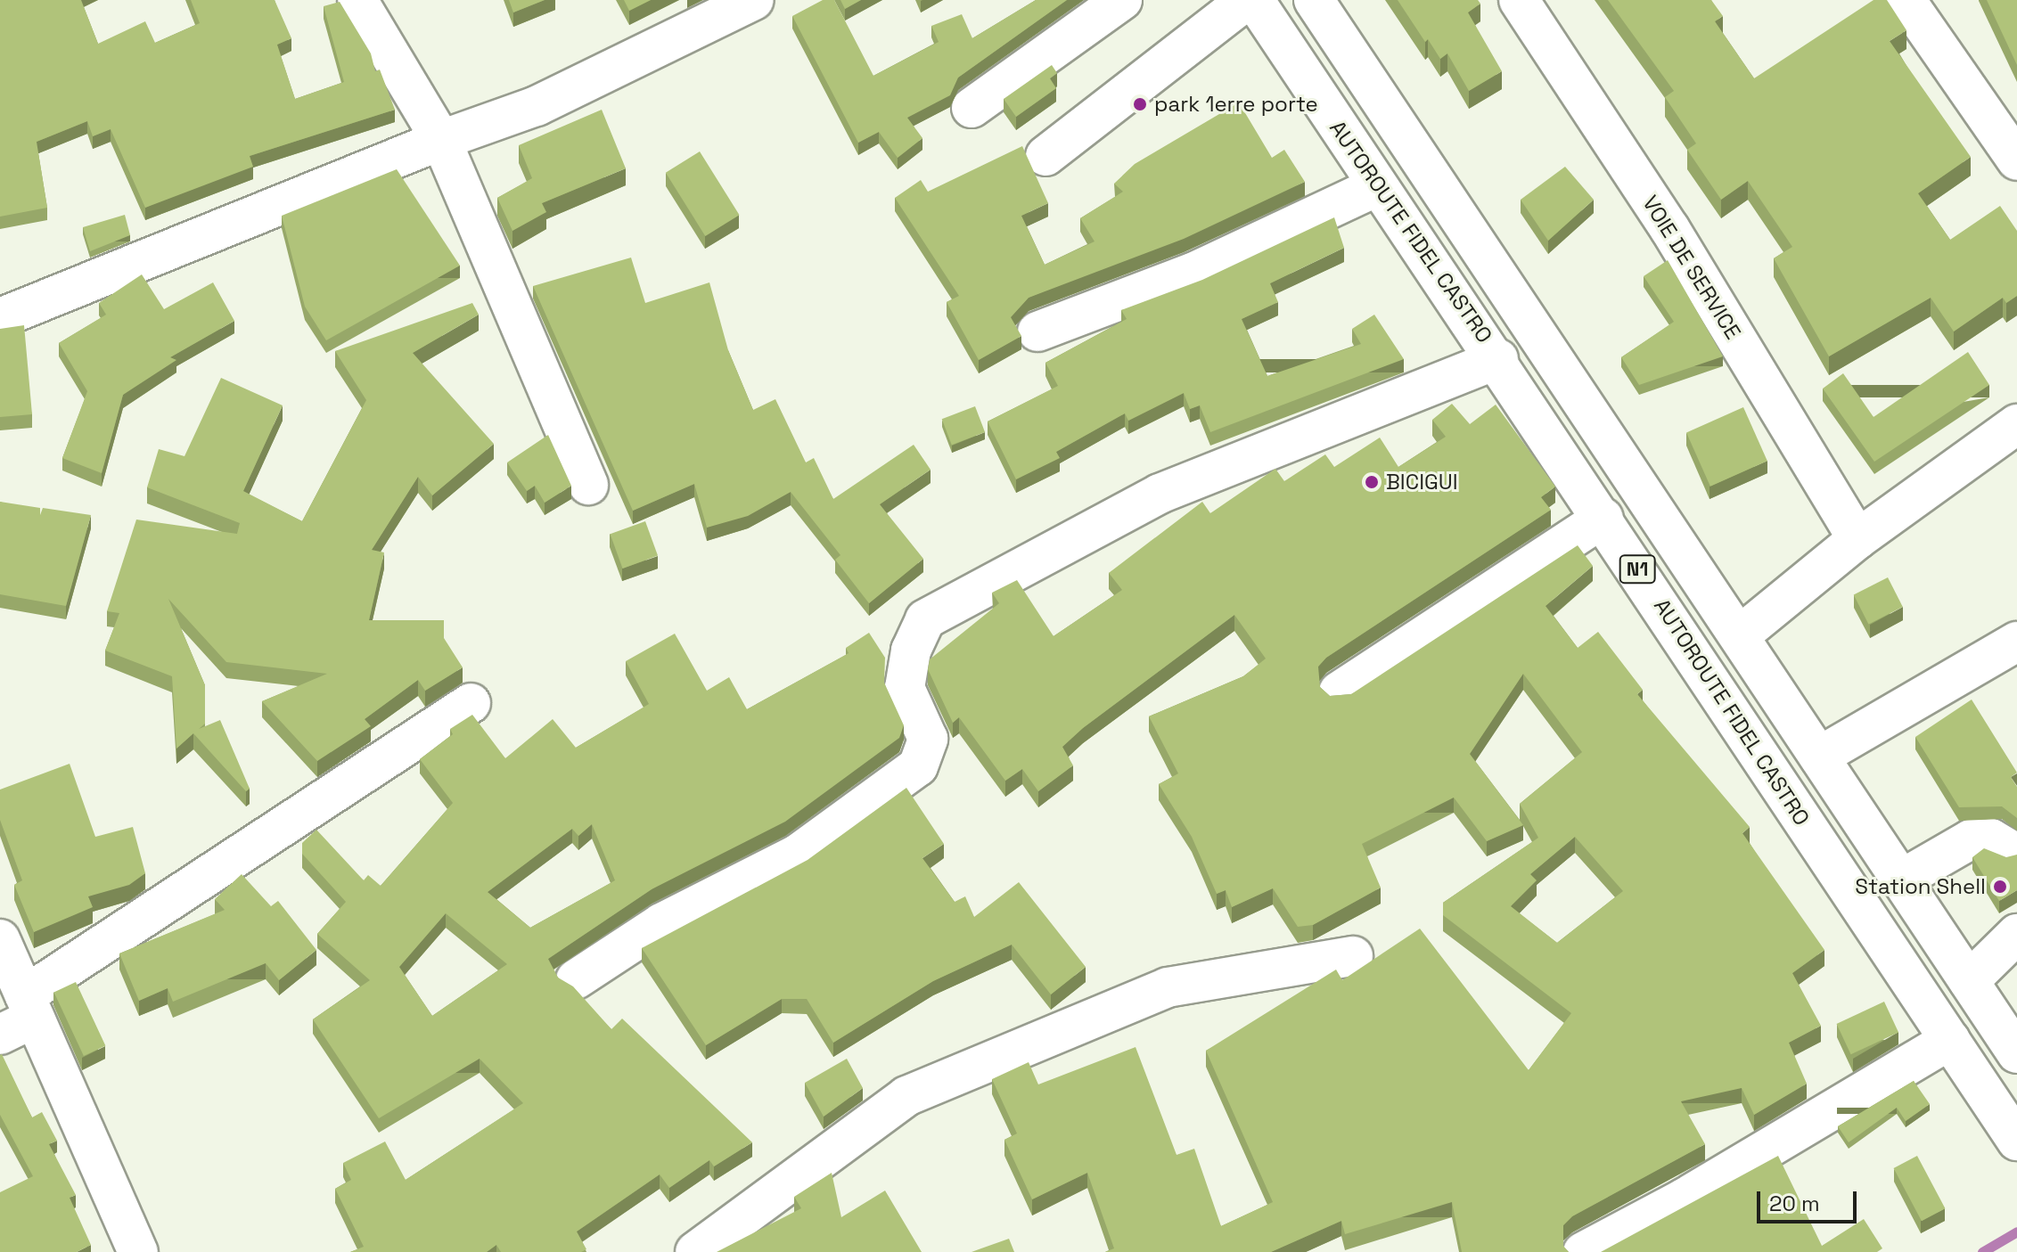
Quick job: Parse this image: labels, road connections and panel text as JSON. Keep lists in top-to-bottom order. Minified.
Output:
{"streets":{"main road":["AUTOROUTE FIDEL CASTRO","VOIE DE SERVICE","N1"]},"places":["park 1erre porte","BICIGUI","Station Shell"],"scale_bar":"20 m"}
